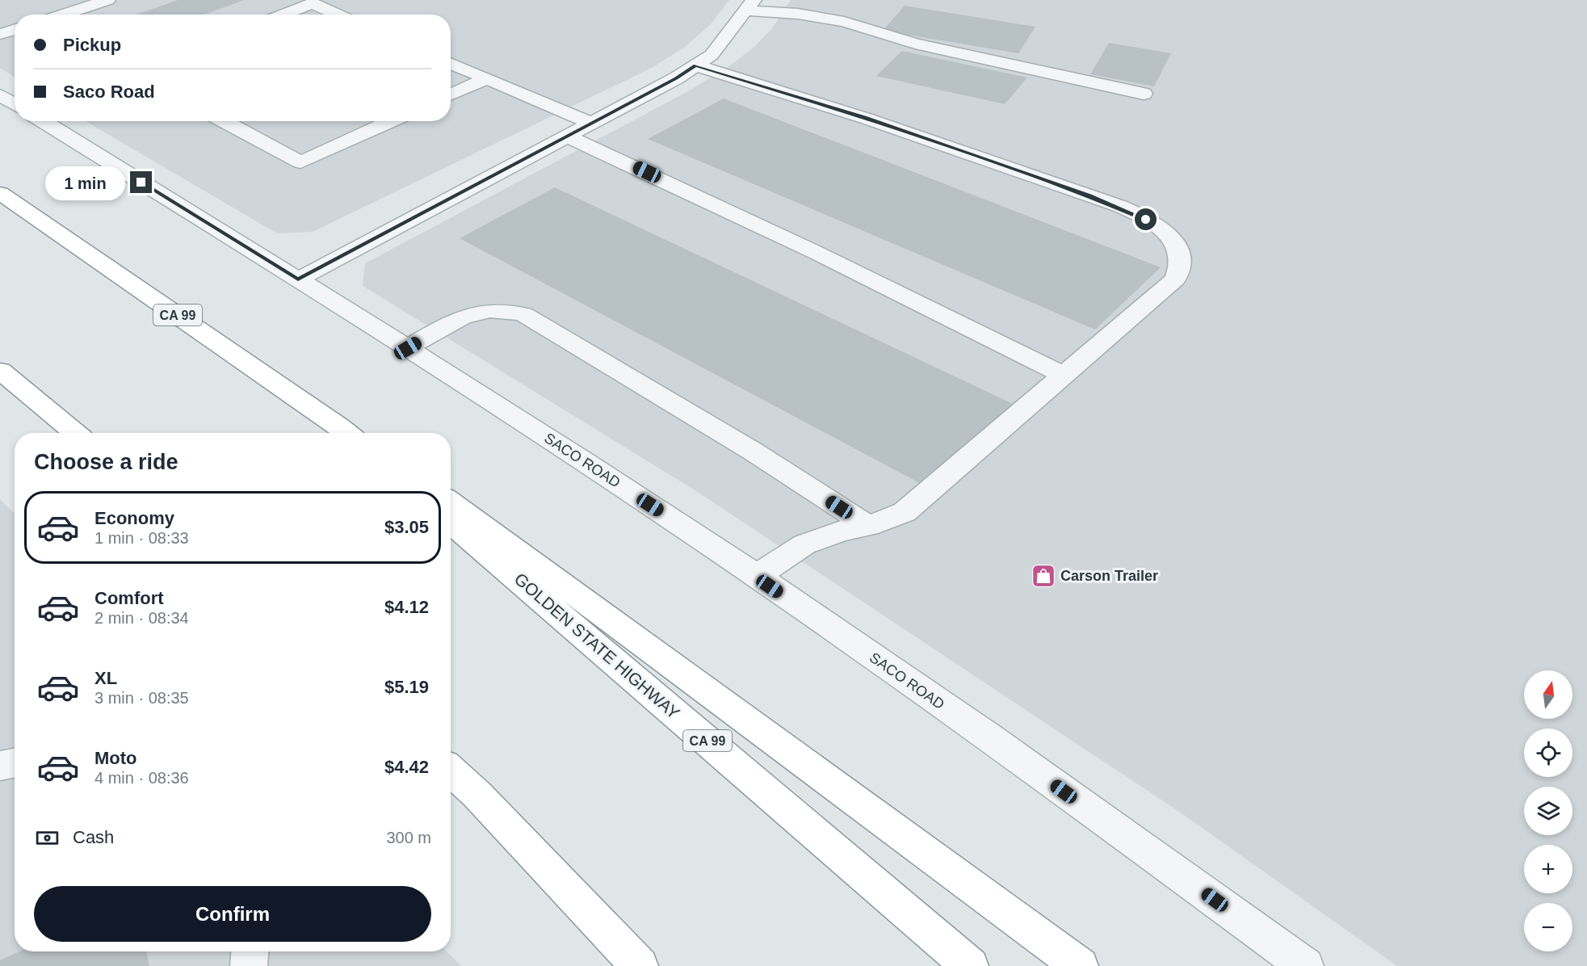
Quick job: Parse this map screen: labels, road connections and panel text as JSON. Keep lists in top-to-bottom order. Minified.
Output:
{"streets":{"highway":["CA 99","GOLDEN STATE HIGHWAY"],"street":["SACO ROAD"]},"places":{"shop":["Carson Trailer"]},"north":"top","page":{"banner":["Pickup","Saco Road"],"bubble":"1 min","heading":"Choose a ride","list":[{"name":"Economy","note":"1 min · 08:33","value":"$3.05"},{"name":"Comfort","note":"2 min · 08:34","value":"$4.12"},{"name":"XL","note":"3 min · 08:35","value":"$5.19"},{"name":"Moto","note":"4 min · 08:36","value":"$4.42"}],"map_buttons":["+","−"],"pay":["Cash","300 m"],"buttons":"Confirm"}}
